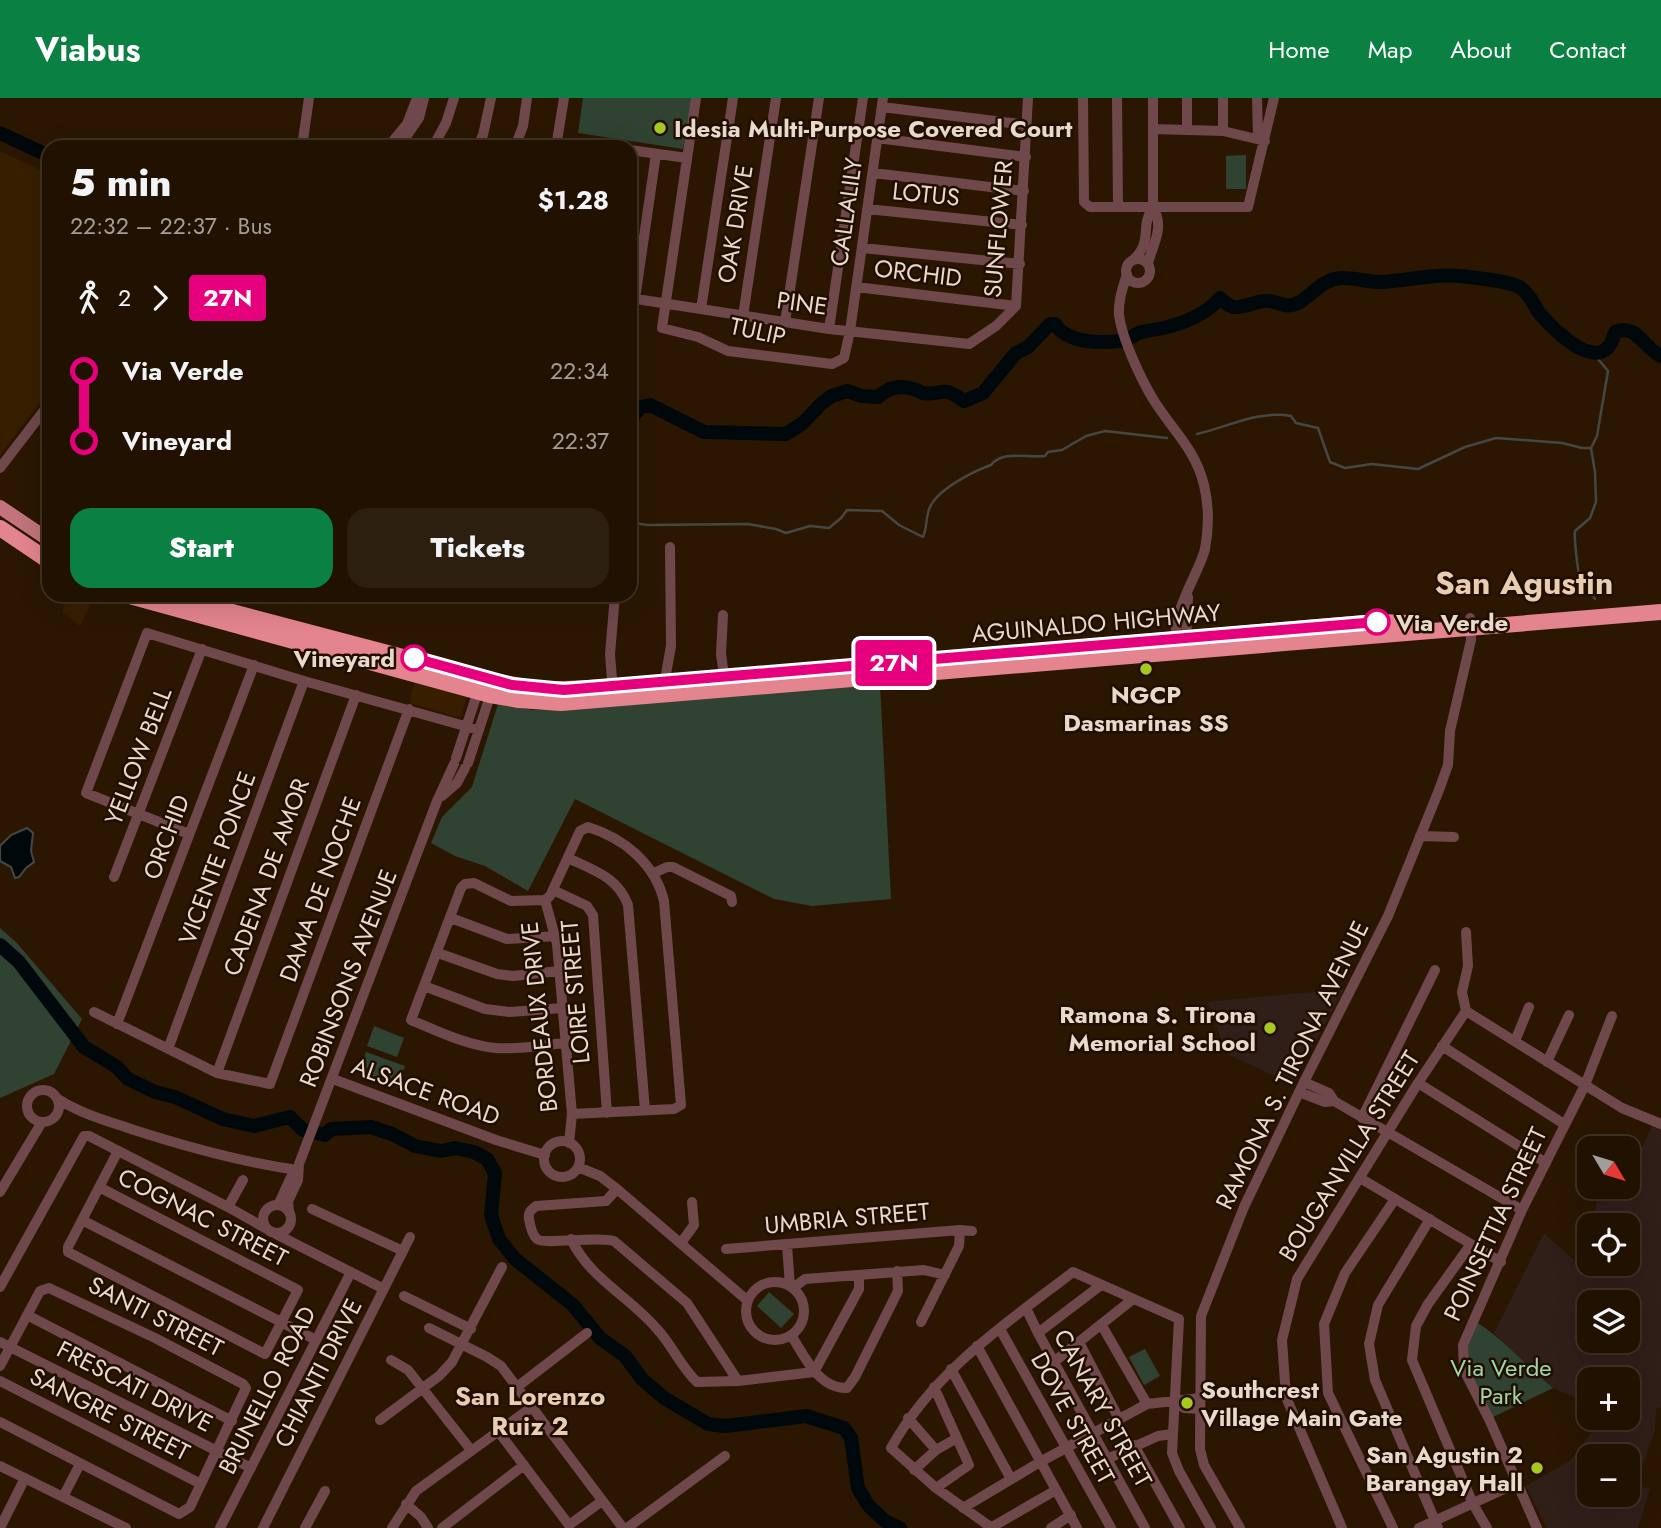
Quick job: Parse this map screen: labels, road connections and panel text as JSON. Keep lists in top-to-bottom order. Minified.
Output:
{"streets":{"highway":["AGUINALDO HIGHWAY"],"street":["LOTUS","CALLALILY","OAK DRIVE","SUNFLOWER","ORCHID","PINE","TULIP","YELLOW BELL","VICENTE PONCE","CADENA DE AMOR","DAMA DE NOCHE","ROBINSONS AVENUE","LOIRE STREET","BORDEAUX DRIVE","RAMONA S. TIRONA AVENUE","ALSACE ROAD","BOUGANVILLA STREET","COGNAC STREET","UMBRIA STREET","POINSETTIA STREET","SANTI STREET","CHIANTI DRIVE","FRESCATI DRIVE","BRUNELLO ROAD","CANARY STREET","SANGRE STREET","DOVE STREET"]},"crossings":[["LOTUS","CALLALILY"],["LOTUS","SUNFLOWER"],["CALLALILY","ORCHID"],["CALLALILY","PINE"],["CALLALILY","TULIP"],["OAK DRIVE","PINE"],["SUNFLOWER","ORCHID"],["SUNFLOWER","PINE"],["PINE","TULIP"],["AGUINALDO HIGHWAY","ROBINSONS AVENUE"],["AGUINALDO HIGHWAY","RAMONA S. TIRONA AVENUE"],["CADENA DE AMOR","DAMA DE NOCHE"],["ROBINSONS AVENUE","ALSACE ROAD"],["BORDEAUX DRIVE","ALSACE ROAD"],["FRESCATI DRIVE","BRUNELLO ROAD"]],"districts":["San Agustin","San Lorenzo Ruiz 2"],"parks":["Via Verde Park"],"places":["Idesia Multi-Purpose Covered Court","Via Verde","Vineyard","NGCP Dasmarinas SS","Ramona S. Tirona Memorial School","Southcrest Village Main Gate","San Agustin 2 Barangay Hall"],"lines":["bus line 27N"],"north":"bottom right","page":{"header":"Viabus","nav":["Home","Map","About","Contact"],"on_map":"27N","heading":["5 min","22:32 – 22:37 · Bus","$1.28"],"legs":["2","27N"],"list":[{"name":"Via Verde","value":"22:34"},{"name":"Vineyard","value":"22:37"}],"buttons":["Start","Tickets"],"map_buttons":["+","−"]}}
